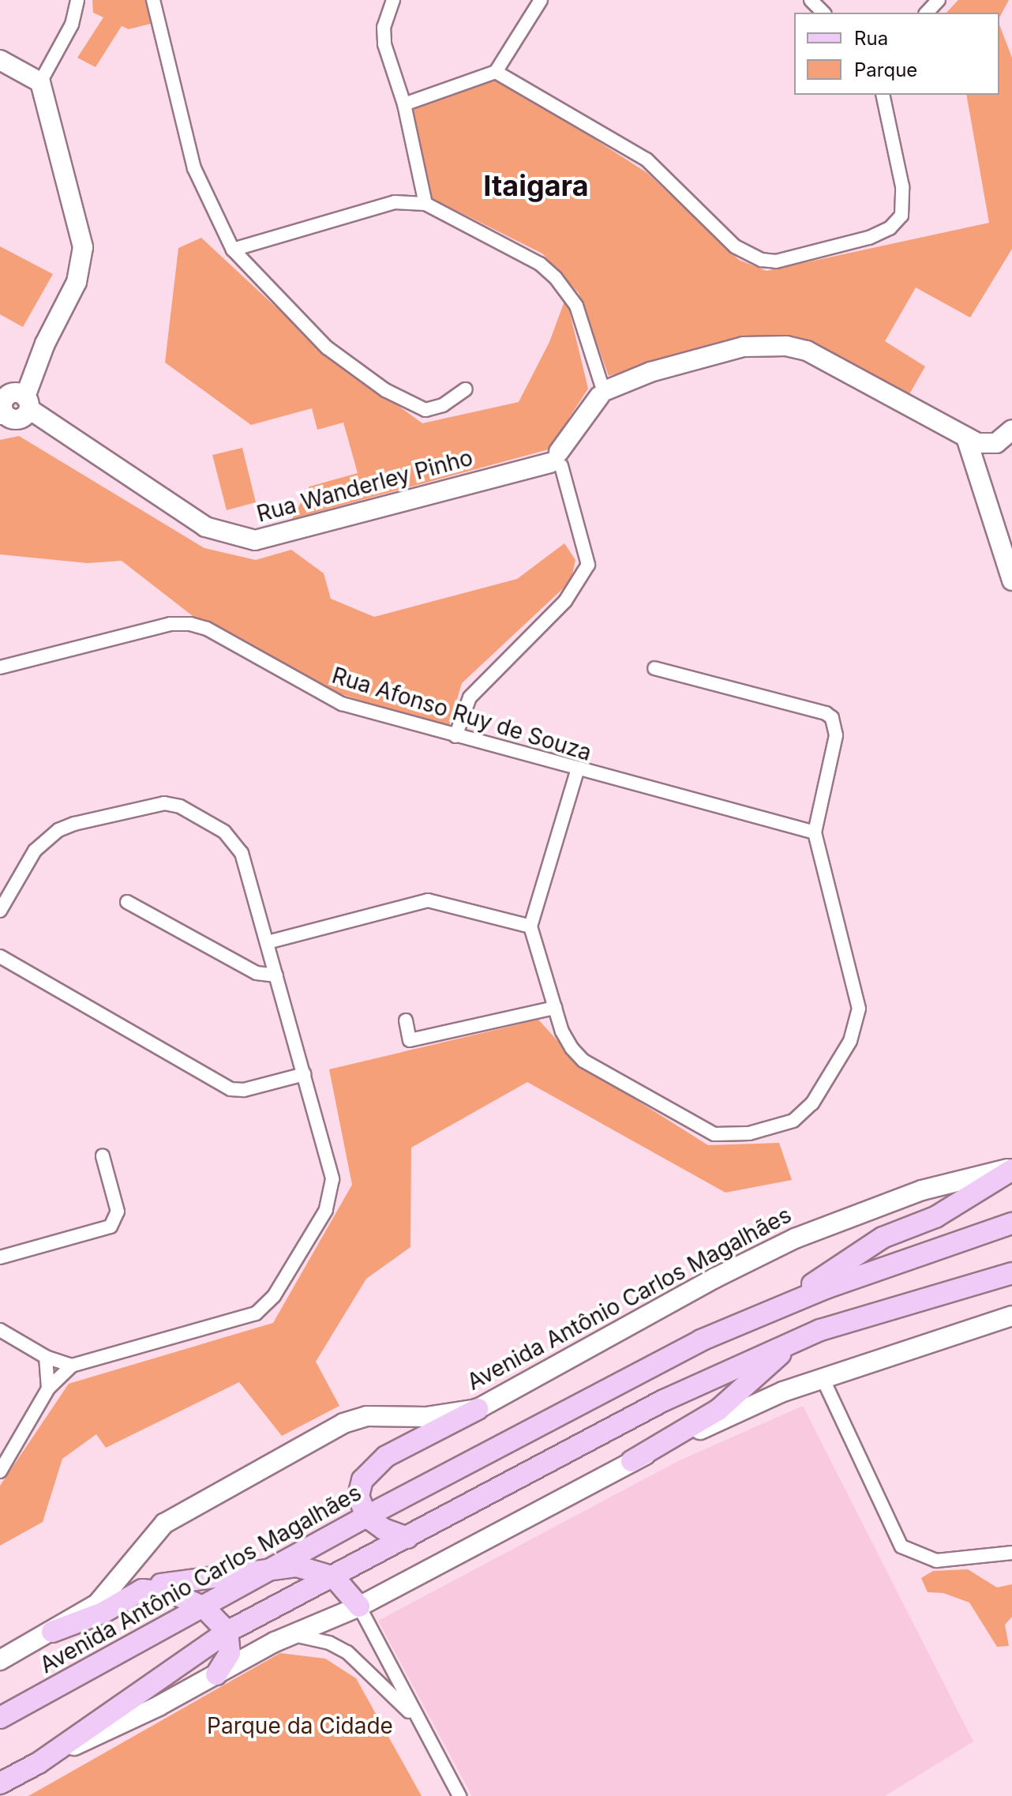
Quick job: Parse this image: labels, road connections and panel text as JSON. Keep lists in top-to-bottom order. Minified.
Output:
{"streets":{"main road":["Avenida Antônio Carlos Magalhães"],"street":["Rua Wanderley Pinho","Rua Afonso Ruy de Souza"]},"districts":["Itaigara"],"parks":["Parque da Cidade"],"legend":["Rua","Parque"]}
